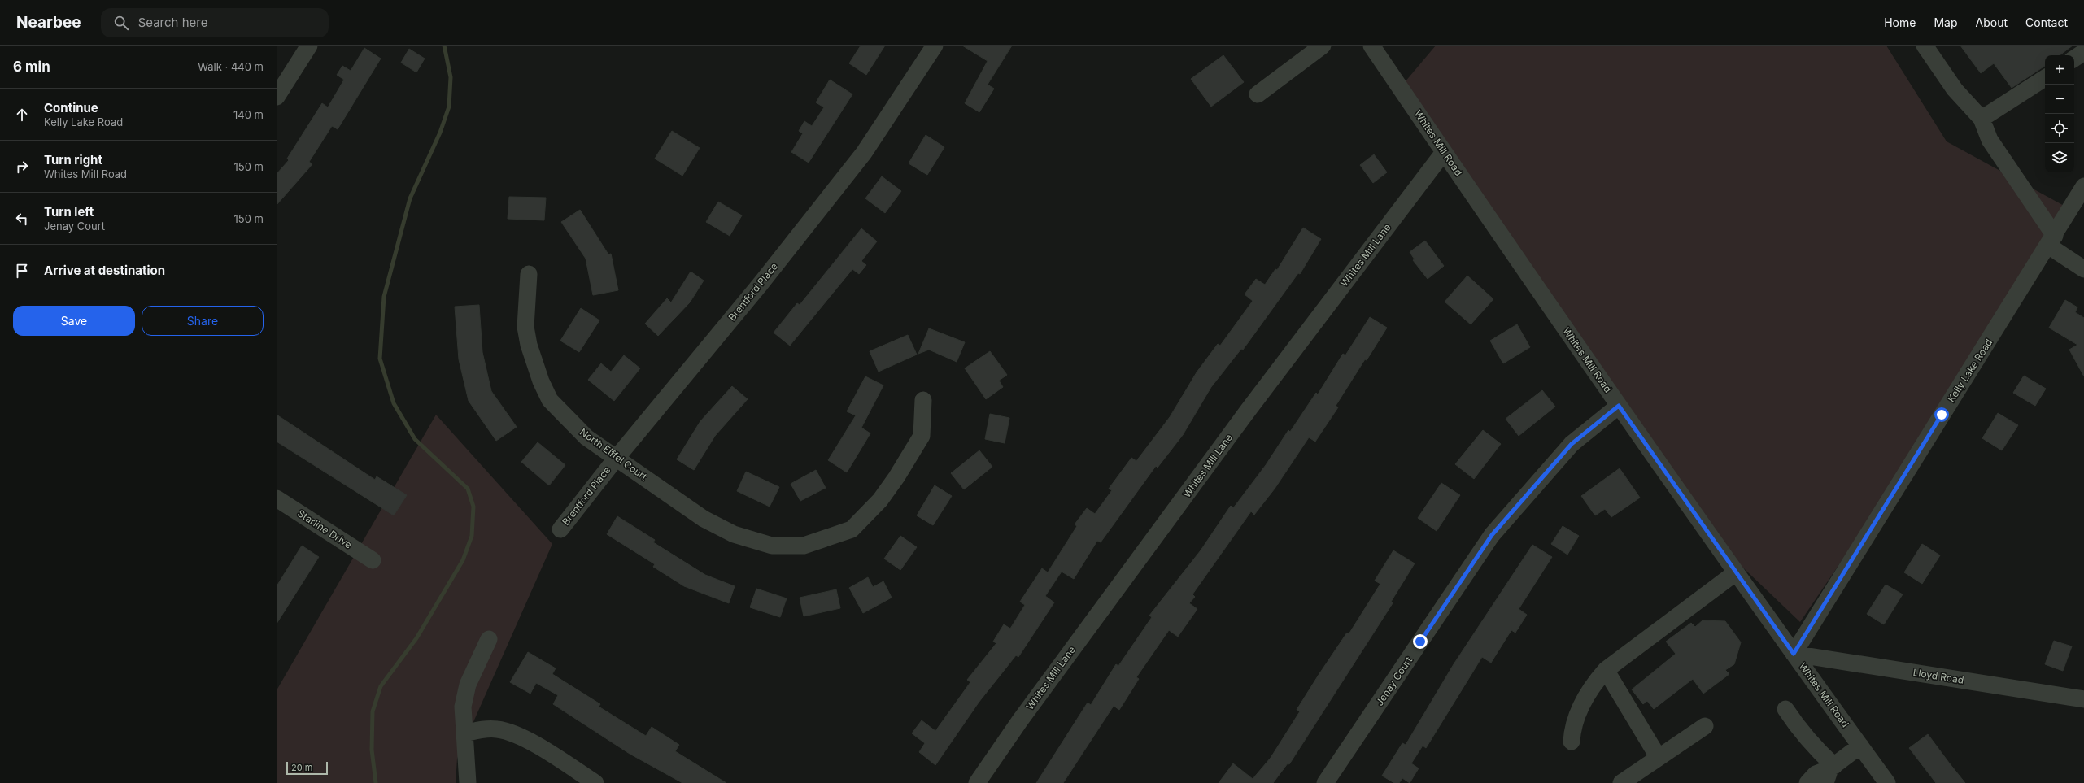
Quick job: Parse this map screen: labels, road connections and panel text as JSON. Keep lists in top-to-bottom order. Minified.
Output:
{"streets":{"street":["Whites Mill Road","Whites Mill Lane","Brentford Place","Kelly Lake Road","North Eiffel Court","Starline Drive","Lloyd Road","Jenay Court"]},"crossings":[["Whites Mill Road","Whites Mill Lane"],["Whites Mill Road","Kelly Lake Road"],["Whites Mill Road","Lloyd Road"],["Whites Mill Road","Jenay Court"],["Brentford Place","North Eiffel Court"],["Kelly Lake Road","Lloyd Road"]],"scale_bar":"20 m","page":{"header":"Nearbee","search":"Search here","nav":["Home","Map","About","Contact"],"heading":["6 min","Walk · 440 m"],"map_buttons":["+","−"],"list":[["Continue","Kelly Lake Road","140 m"],["Turn right","Whites Mill Road","150 m"],["Turn left","Jenay Court","150 m"],"Arrive at destination"],"buttons":["Save","Share"],"scale":"20 m"}}
